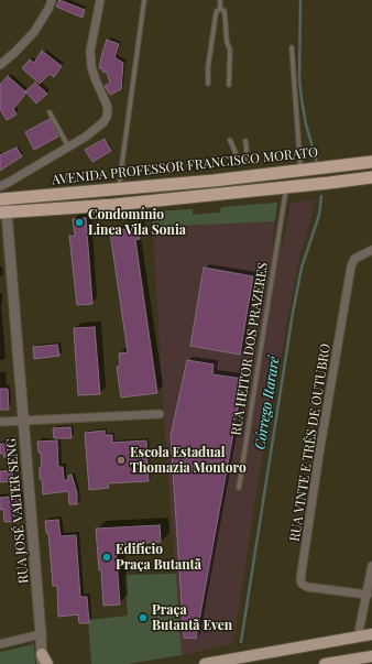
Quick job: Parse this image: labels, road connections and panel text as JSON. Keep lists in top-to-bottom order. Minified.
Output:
{"streets":{"highway":["AVENIDA PROFESSOR FRANCISCO MORATO"],"street":["RUA VINTE E TRÊS DE OUTUBRO","RUA JOSÉ VALTER SENG"],"lane":["RUA HEITOR DOS PRAZERES"]},"crossings":[["AVENIDA PROFESSOR FRANCISCO MORATO","RUA JOSÉ VALTER SENG"]],"water":["Córrego Itararé"],"places":["Condomínio Linea Vila Sonia","Escola Estadual Thomazia Montoro","Edifício Praça Butantã","Praça Butantã Even"]}
